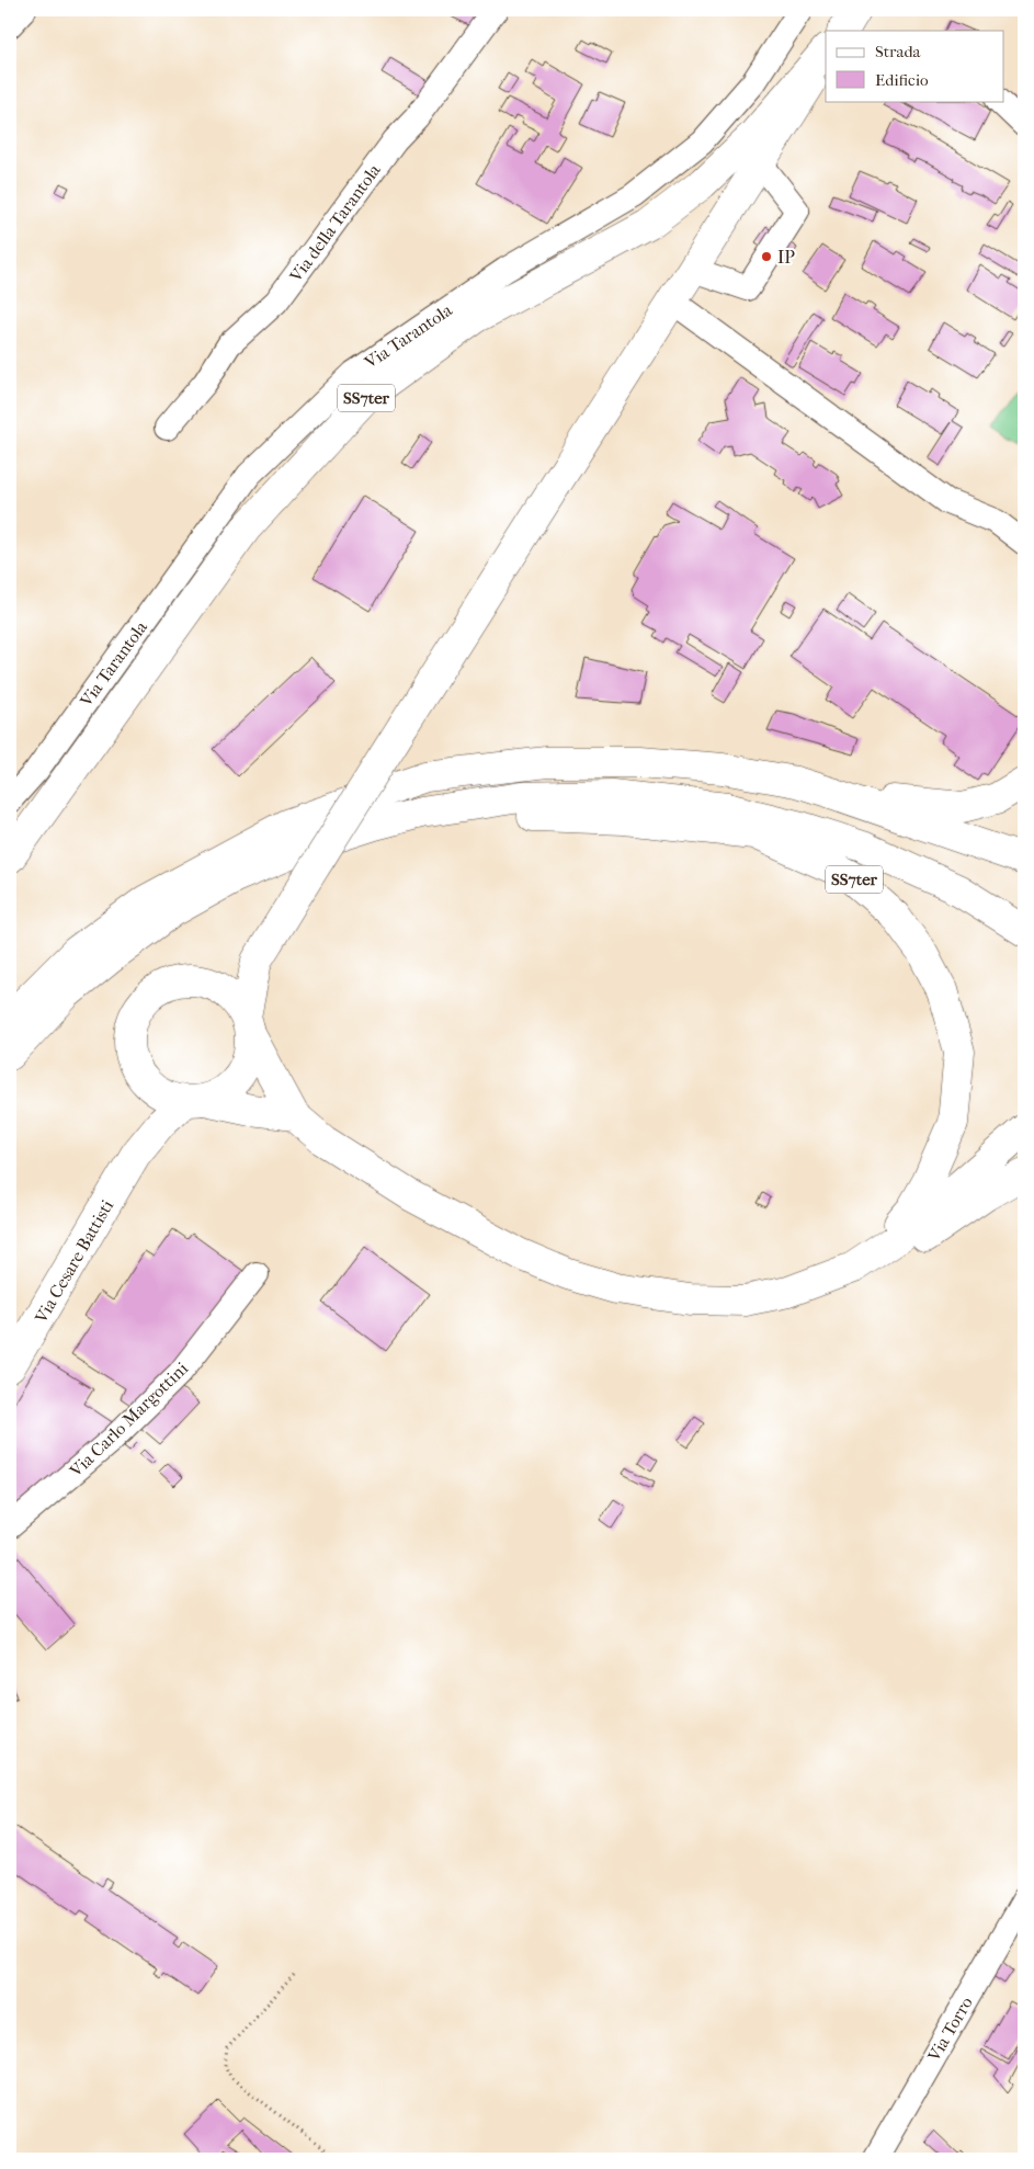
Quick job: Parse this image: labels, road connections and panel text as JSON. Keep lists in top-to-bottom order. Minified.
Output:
{"streets":{"main road":["SS7ter","Via Cesare Battisti"],"street":["Via della Tarantola","Via Tarantola","Via Carlo Margottini","Via Torro"]},"places":["IP"],"legend":["Strada","Edificio"]}
